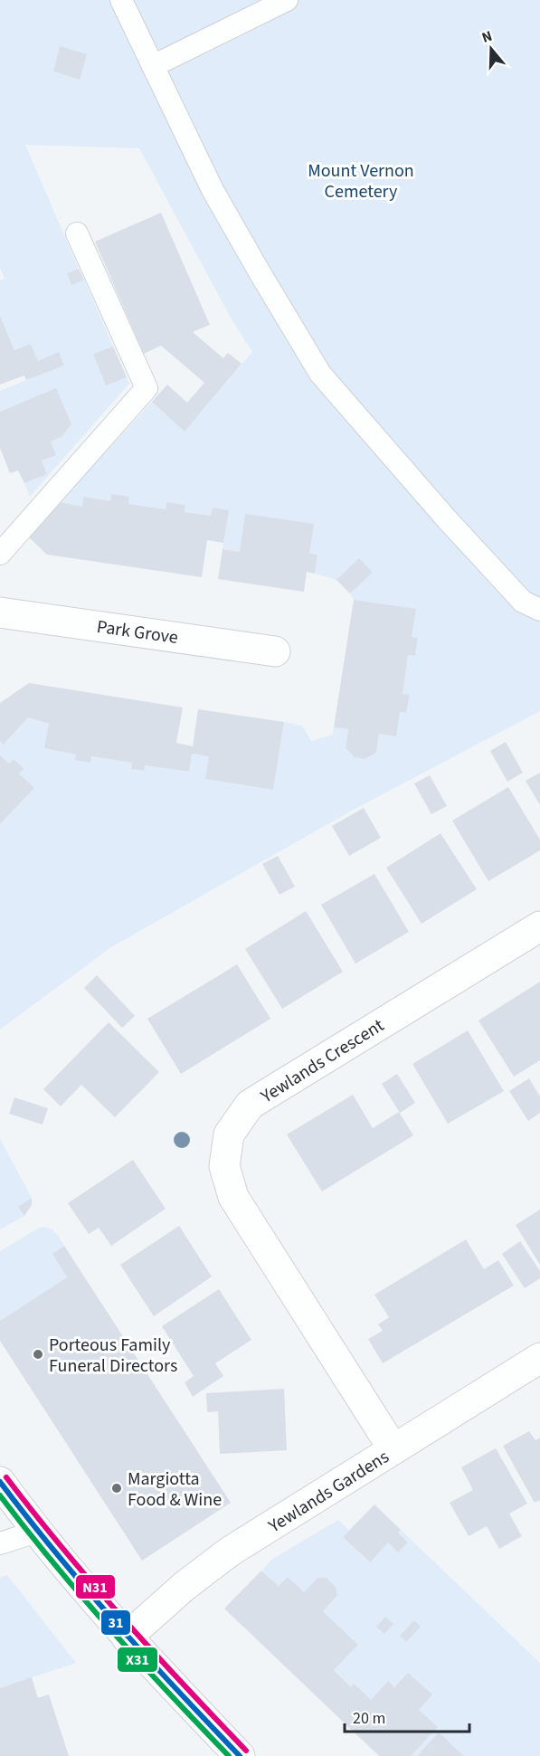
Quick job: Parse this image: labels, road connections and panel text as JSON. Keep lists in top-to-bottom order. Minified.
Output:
{"streets":{"street":["Park Grove","Yewlands Crescent","Yewlands Gardens"]},"crossings":[["Yewlands Crescent","Yewlands Gardens"]],"parks":["Mount Vernon Cemetery"],"places":["Porteous Family Funeral Directors","Margiotta Food & Wine"],"lines":["transit line N31","transit line 31","transit line X31"],"scale_bar":"20 m","north":"top"}
